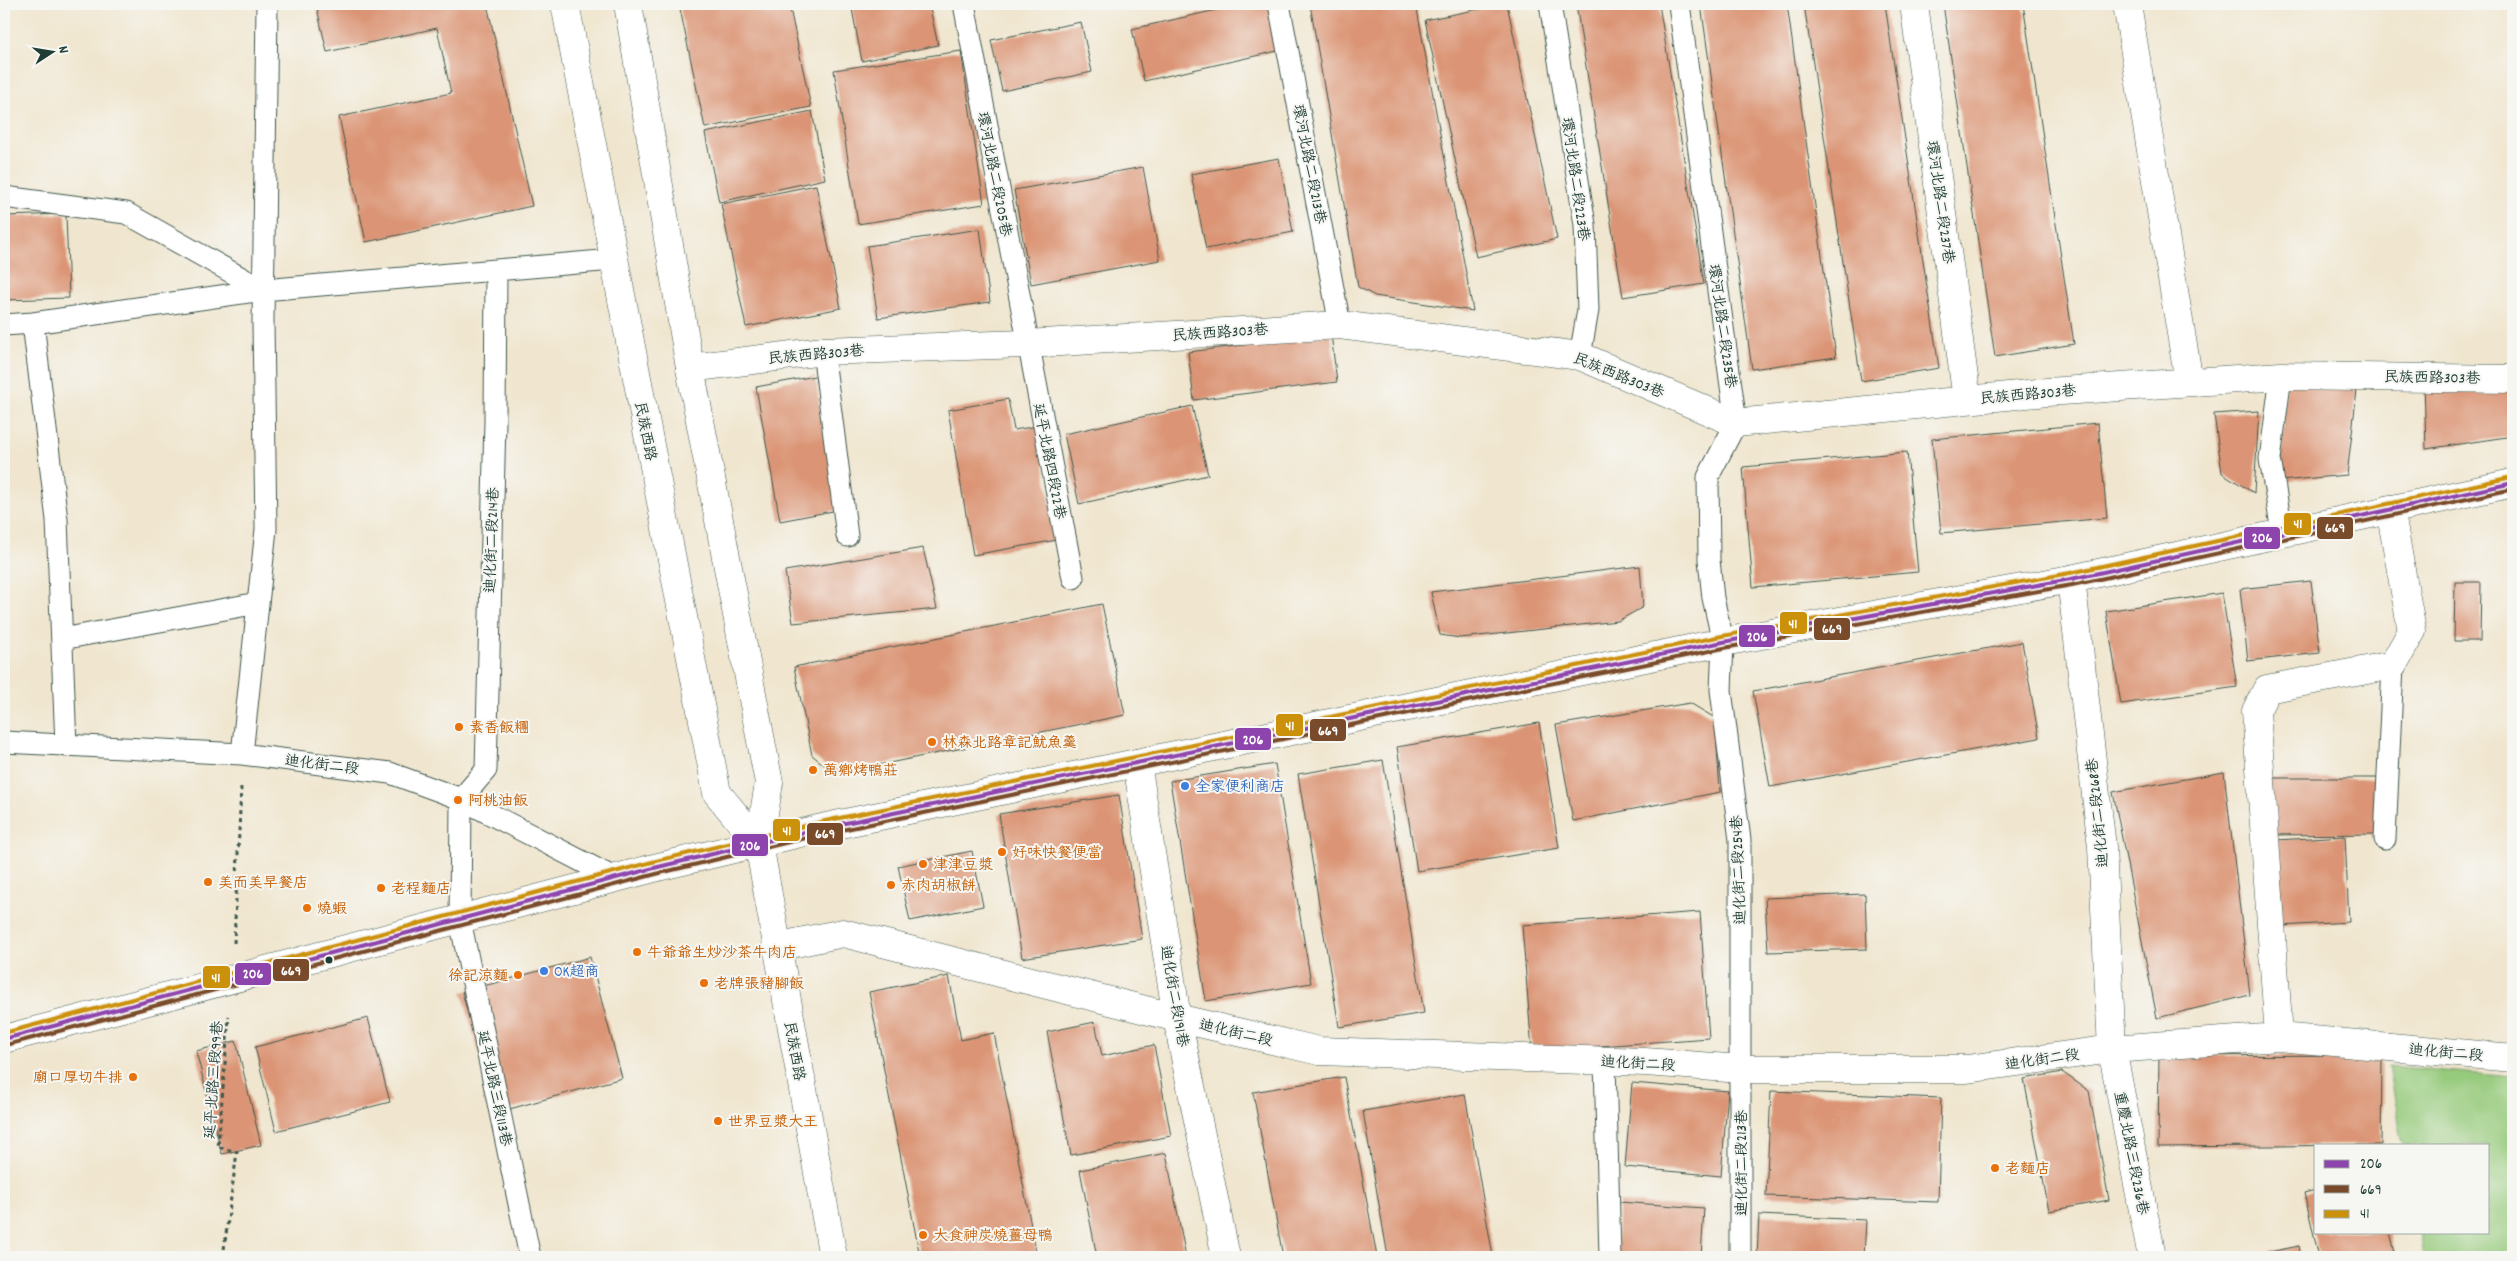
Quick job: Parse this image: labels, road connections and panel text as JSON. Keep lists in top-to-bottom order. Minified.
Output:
{"streets":{"street":["環河北路二段237巷","民族西路303巷","民族西路","迪化街二段","迪化街二段268巷","迪化街二段191巷","重慶北路三段236巷"],"lane":["環河北路二段213巷","環河北路二段205巷","環河北路二段223巷","環河北路二段235巷","延平北路四段22巷","迪化街二段214巷","迪化街二段254巷","延平北路三段113巷","迪化街二段213巷"],"path":["延平北路三段99巷"]},"crossings":[["環河北路二段213巷","民族西路303巷"],["環河北路二段205巷","民族西路303巷"],["環河北路二段205巷","延平北路四段22巷"],["環河北路二段223巷","民族西路303巷"],["環河北路二段237巷","民族西路303巷"],["環河北路二段235巷","民族西路303巷"],["民族西路303巷","民族西路"],["民族西路303巷","延平北路四段22巷"],["民族西路","迪化街二段"],["迪化街二段214巷","迪化街二段"],["迪化街二段214巷","延平北路三段113巷"],["迪化街二段","迪化街二段268巷"],["迪化街二段","迪化街二段254巷"],["迪化街二段","迪化街二段191巷"],["迪化街二段","延平北路三段113巷"],["迪化街二段","重慶北路三段236巷"],["迪化街二段","迪化街二段213巷"],["迪化街二段268巷","重慶北路三段236巷"],["迪化街二段254巷","迪化街二段213巷"]],"places":["素香飯糰","林森北路章記魷魚羹","萬鄉烤鴨莊","全家便利商店","阿桃油飯","好味快餐便當","津津豆漿","美而美早餐店","赤肉胡椒餅","老程麵店","燒蝦","牛爺爺生炒沙茶牛肉店","OK超商","徐記涼麵","老牌張豬腳飯","廟口厚切牛排","世界豆漿大王","老麵店","大食神炭燒薑母鴨"],"lines":["transit line 41","transit line 206","transit line 669"],"legend":["206","669","41"],"north":"right"}
